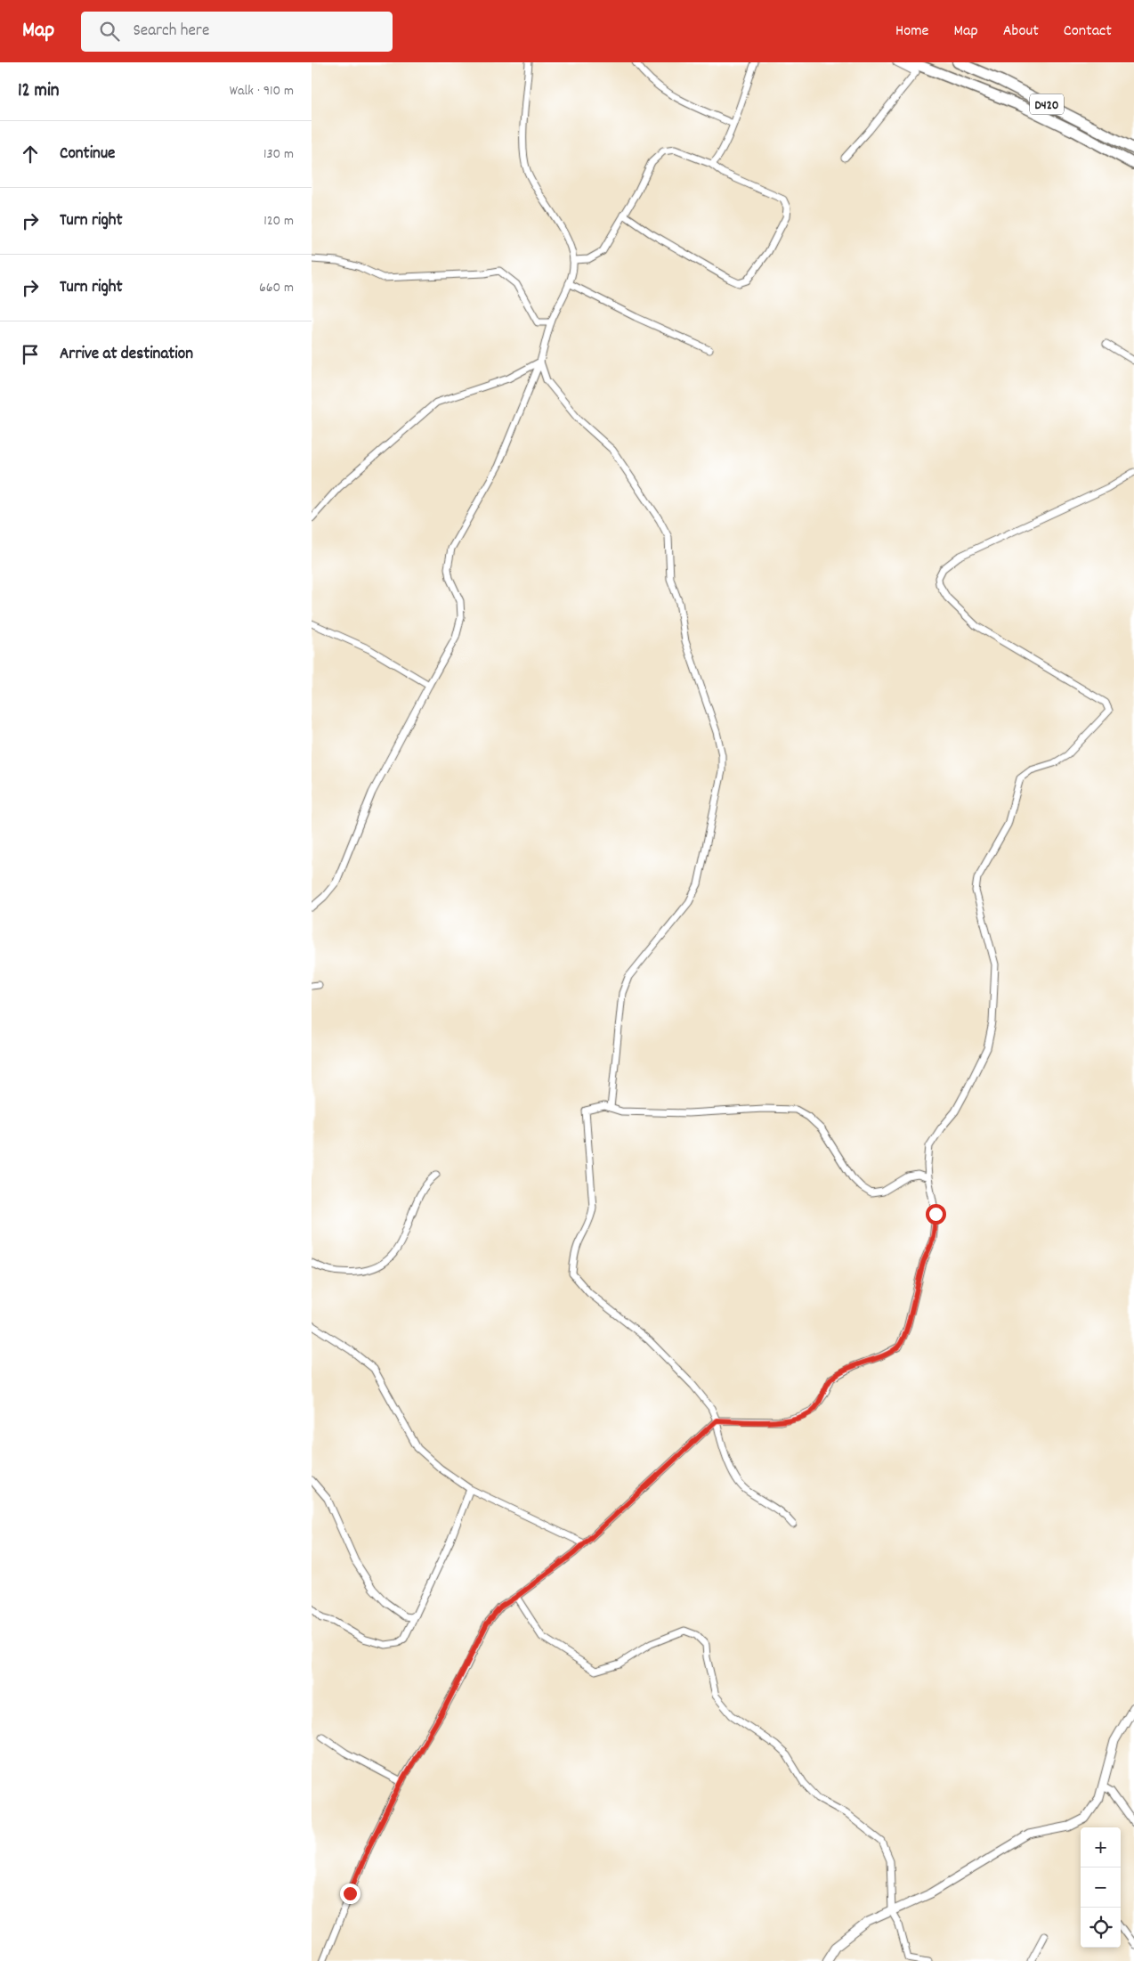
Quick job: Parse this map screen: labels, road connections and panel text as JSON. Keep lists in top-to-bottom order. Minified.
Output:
{"streets":{"highway":["D420"]},"page":{"header":"Map","search":"Search here","nav":["Home","Map","About","Contact"],"heading":["12 min","Walk · 910 m"],"list":[["Continue","130 m"],["Turn right","120 m"],["Turn right","660 m"],"Arrive at destination"],"map_buttons":["+","−"]}}
